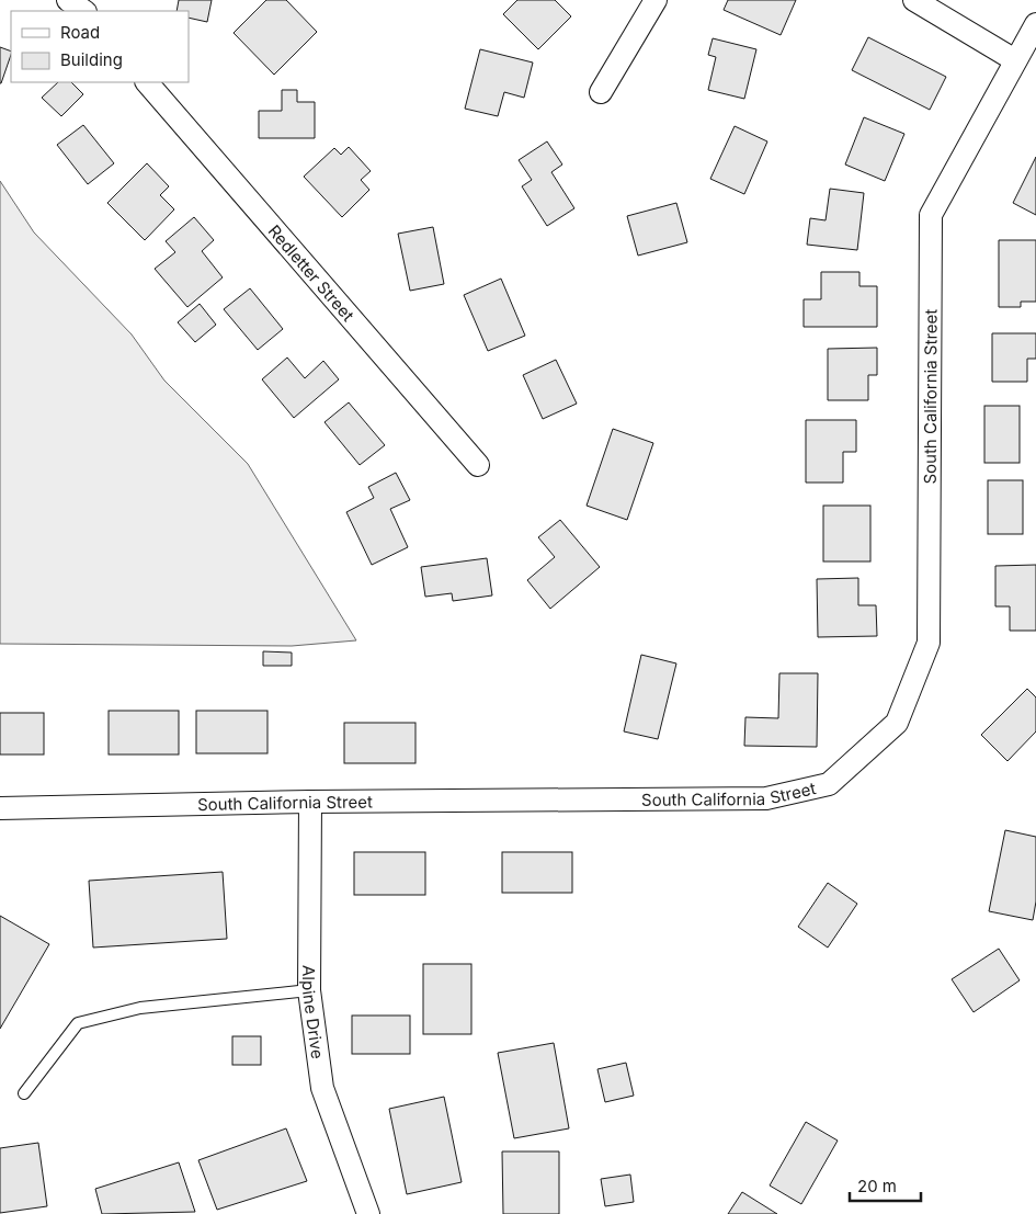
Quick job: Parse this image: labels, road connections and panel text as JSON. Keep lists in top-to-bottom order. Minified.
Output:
{"streets":{"street":["Redletter Street","South California Street","Alpine Drive"]},"crossings":[["South California Street","Alpine Drive"]],"legend":["Road","Building"],"scale_bar":"20 m"}
